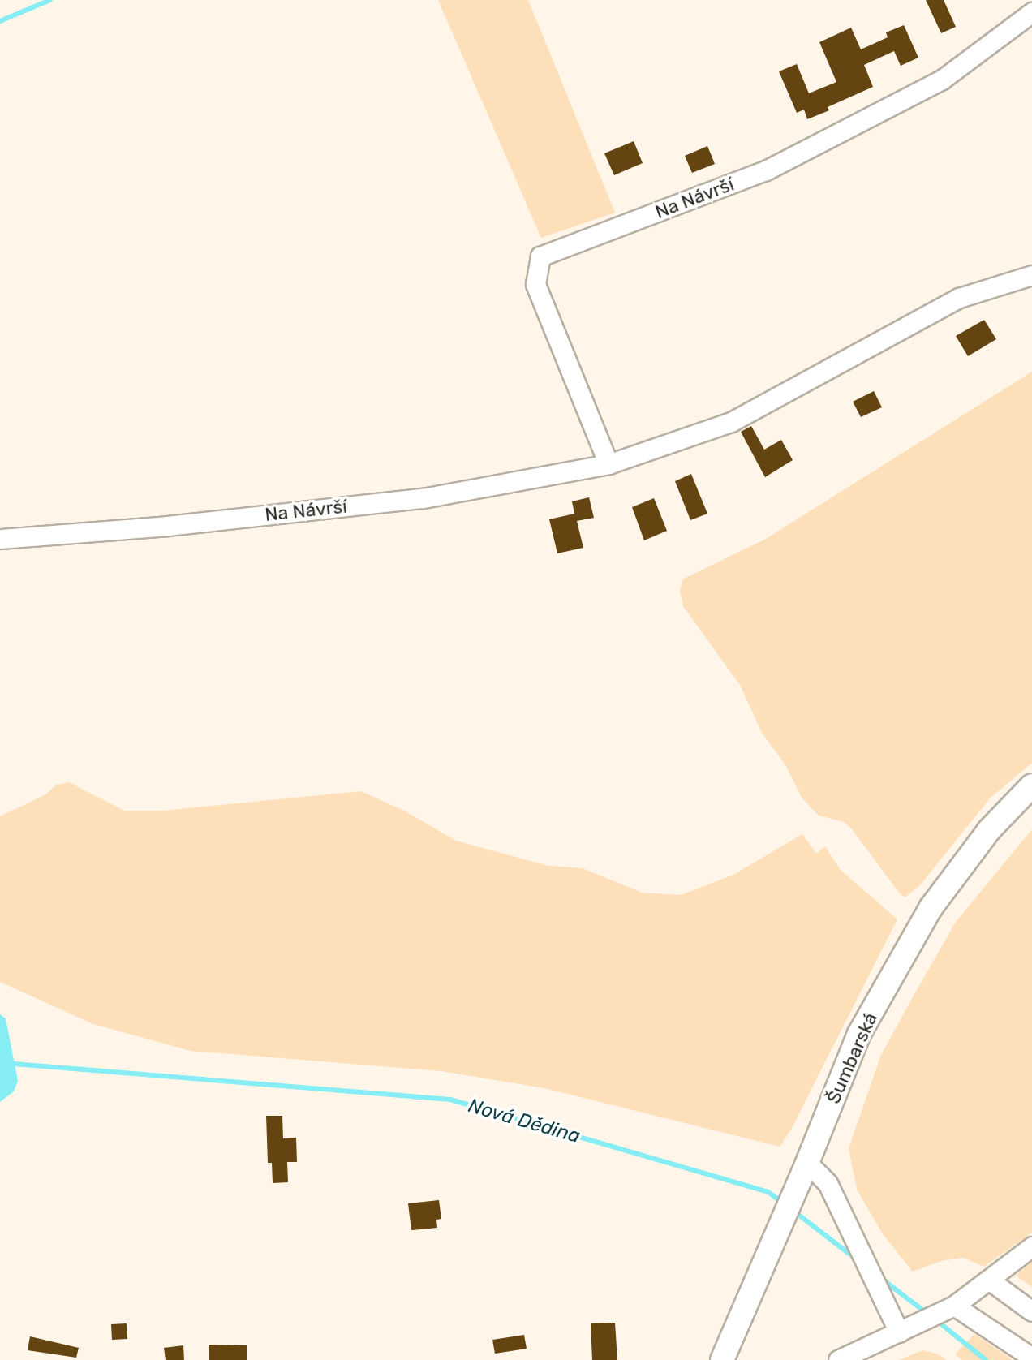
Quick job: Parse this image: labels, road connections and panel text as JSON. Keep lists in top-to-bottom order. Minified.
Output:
{"streets":{"street":["Na Návrší","Šumbarská"]},"water":["Nová Dědina"]}
